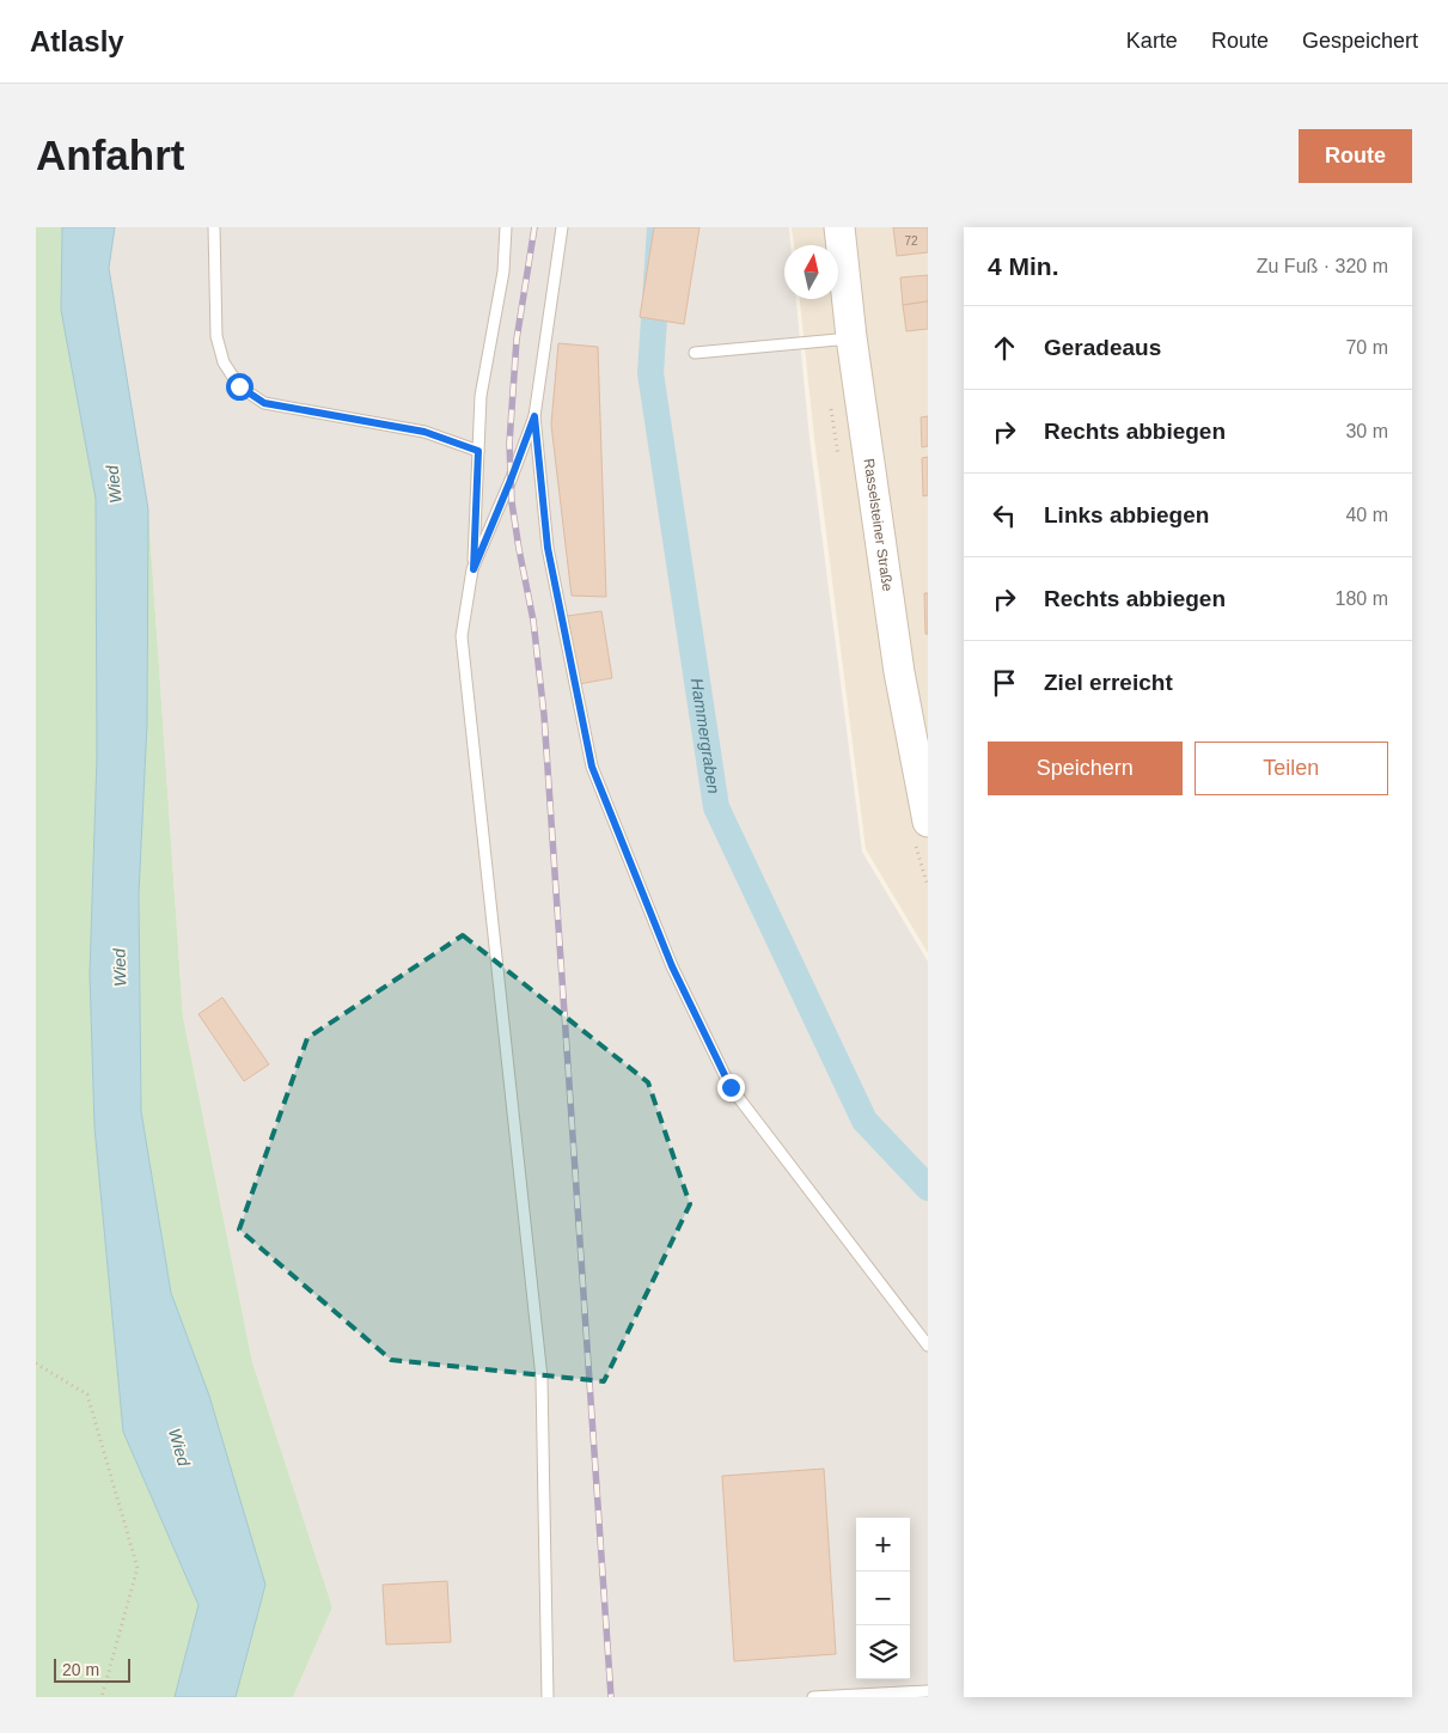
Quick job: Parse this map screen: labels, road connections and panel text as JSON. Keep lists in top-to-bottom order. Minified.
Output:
{"streets":{"main road":["Rasselsteiner Straße"]},"water":["Wied","Hammergraben"],"house_numbers":["72"],"scale_bar":"20 m","north":"top","page":{"header":"Atlasly","nav":["Karte","Route","Gespeichert"],"buttons":["Route",["Speichern","Teilen"]],"title":"Anfahrt","heading":["4 Min.","Zu Fuß · 320 m"],"list":[["Geradeaus","70 m"],["Rechts abbiegen","30 m"],["Links abbiegen","40 m"],["Rechts abbiegen","180 m"],"Ziel erreicht"],"map_buttons":["+","−"],"scale":"20 m"}}
